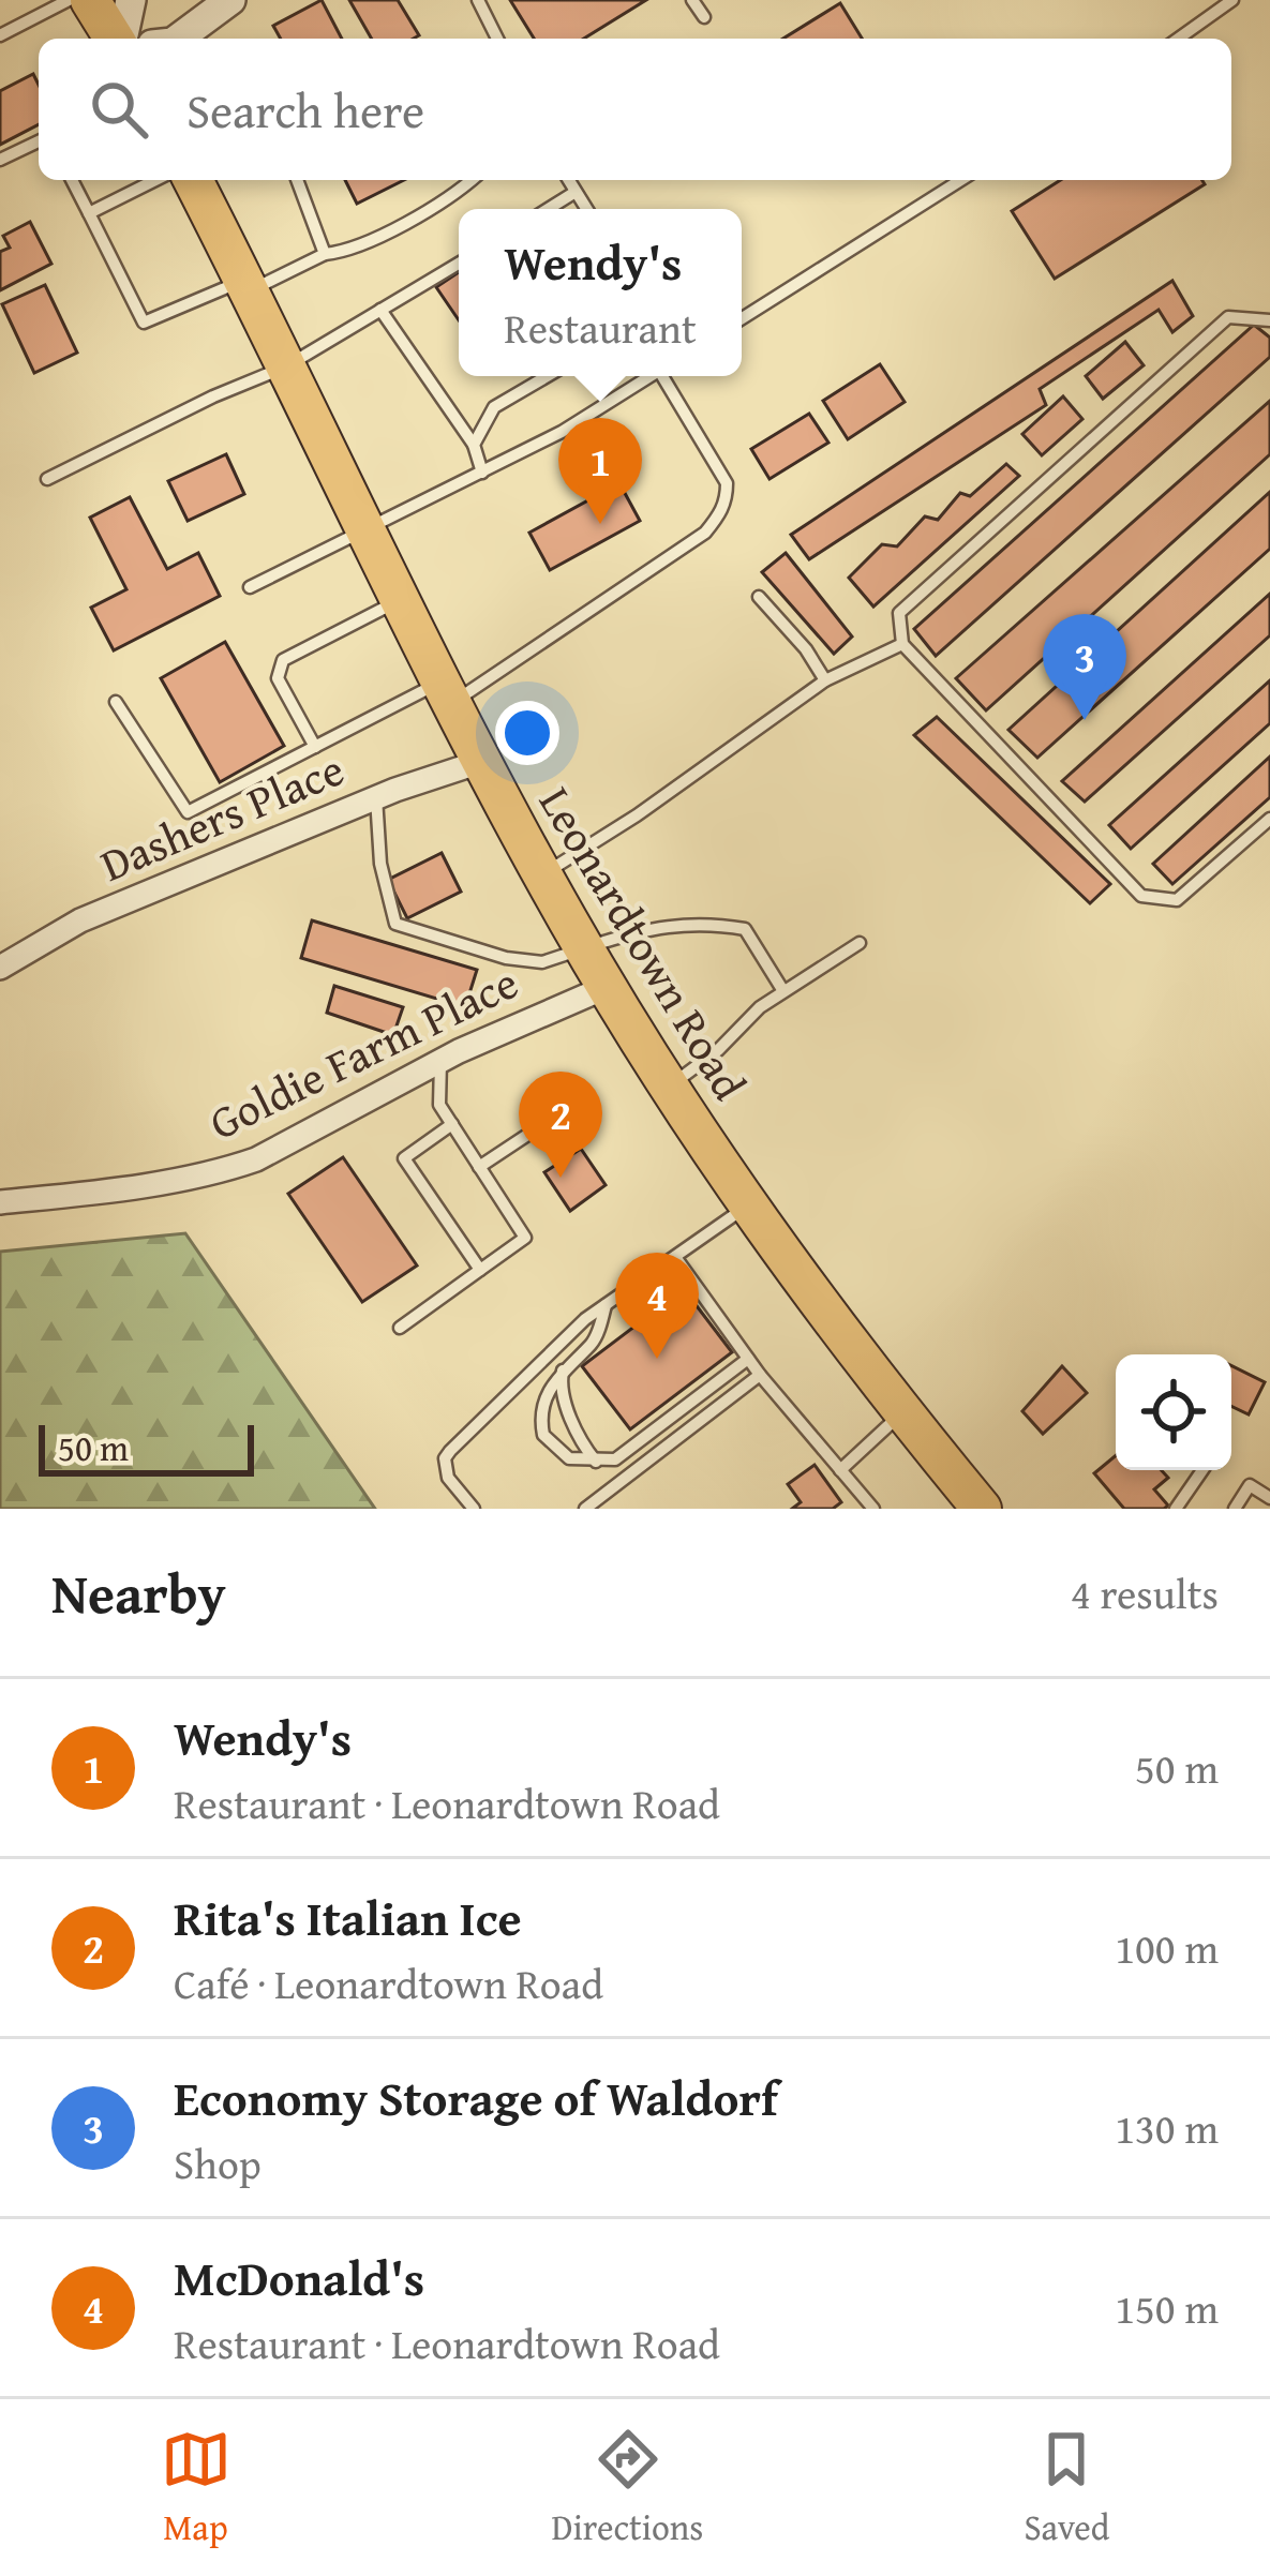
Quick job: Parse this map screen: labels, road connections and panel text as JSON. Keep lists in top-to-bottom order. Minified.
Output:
{"streets":{"highway":["Leonardtown Road"],"street":["Dashers Place","Goldie Farm Place"]},"crossings":[["Dashers Place","Leonardtown Road"],["Leonardtown Road","Goldie Farm Place"]],"scale_bar":"50 m","page":{"search":"Search here","popup":["Wendy's","Restaurant"],"pins":["1","3","2","4"],"scale":"50 m","heading":["Nearby","4 results"],"list":[{"mark":"1","name":"Wendy's","note":"Restaurant · Leonardtown Road","value":"50 m"},{"mark":"2","name":"Rita's Italian Ice","note":"Café · Leonardtown Road","value":"100 m"},{"mark":"3","name":"Economy Storage of Waldorf","note":"Shop","value":"130 m"},{"mark":"4","name":"McDonald's","note":"Restaurant · Leonardtown Road","value":"150 m"}],"nav":["Map","Directions","Saved"]}}
